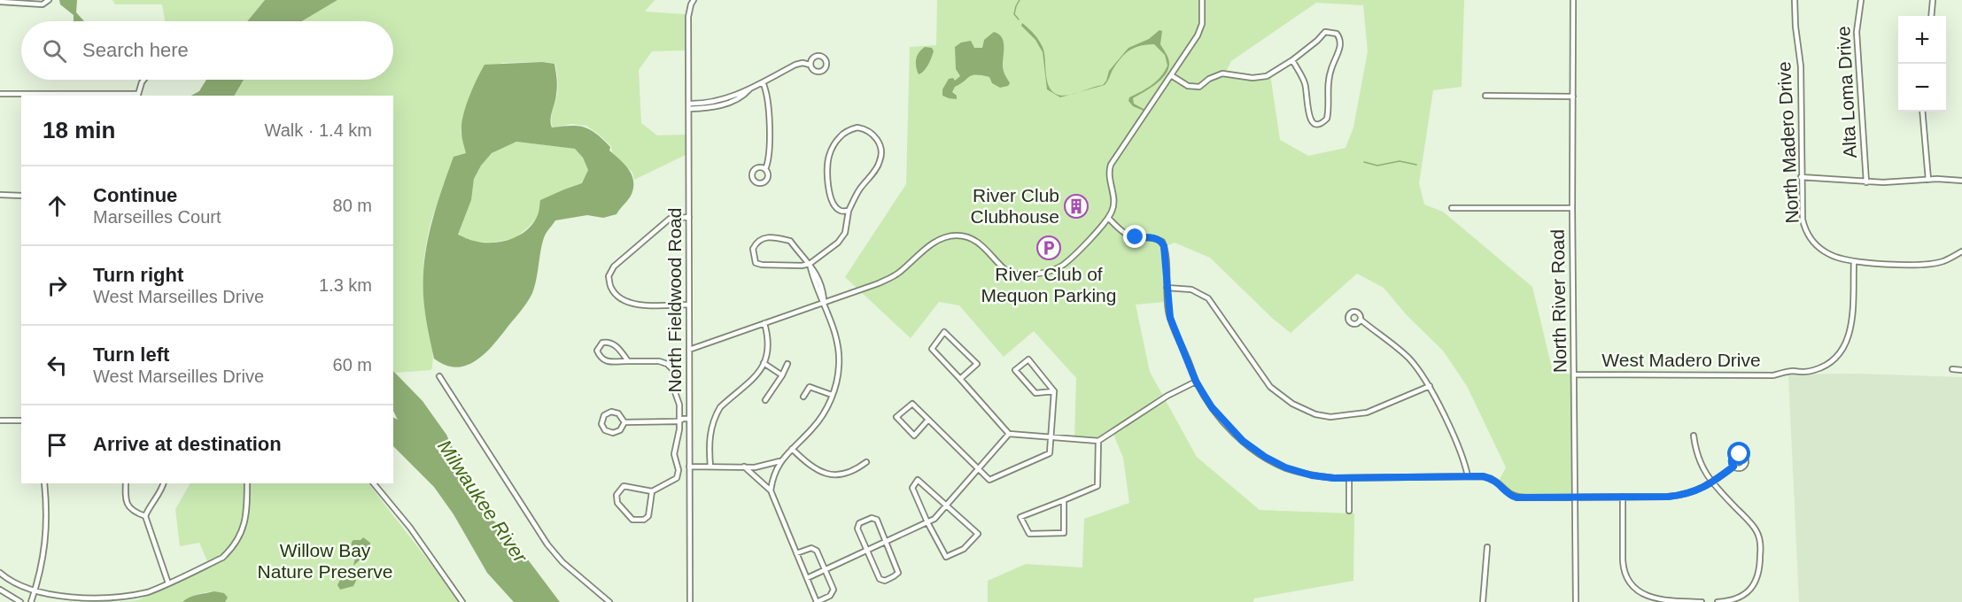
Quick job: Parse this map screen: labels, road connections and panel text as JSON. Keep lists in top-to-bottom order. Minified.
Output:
{"streets":{"street":["Alta Loma Drive","North Madero Drive","North Fieldwood Road","North River Road","West Madero Drive"]},"crossings":[["North Madero Drive","West Madero Drive"],["North River Road","West Madero Drive"]],"water":["Milwaukee River"],"parks":["Willow Bay Nature Preserve"],"places":{"building":["River Club Clubhouse"],"parking":["River Club of Mequon Parking"]},"page":{"map_buttons":["+","−"],"search":"Search here","heading":["18 min","Walk · 1.4 km"],"list":[["Continue","Marseilles Court","80 m"],["Turn right","West Marseilles Drive","1.3 km"],["Turn left","West Marseilles Drive","60 m"],"Arrive at destination"]}}
